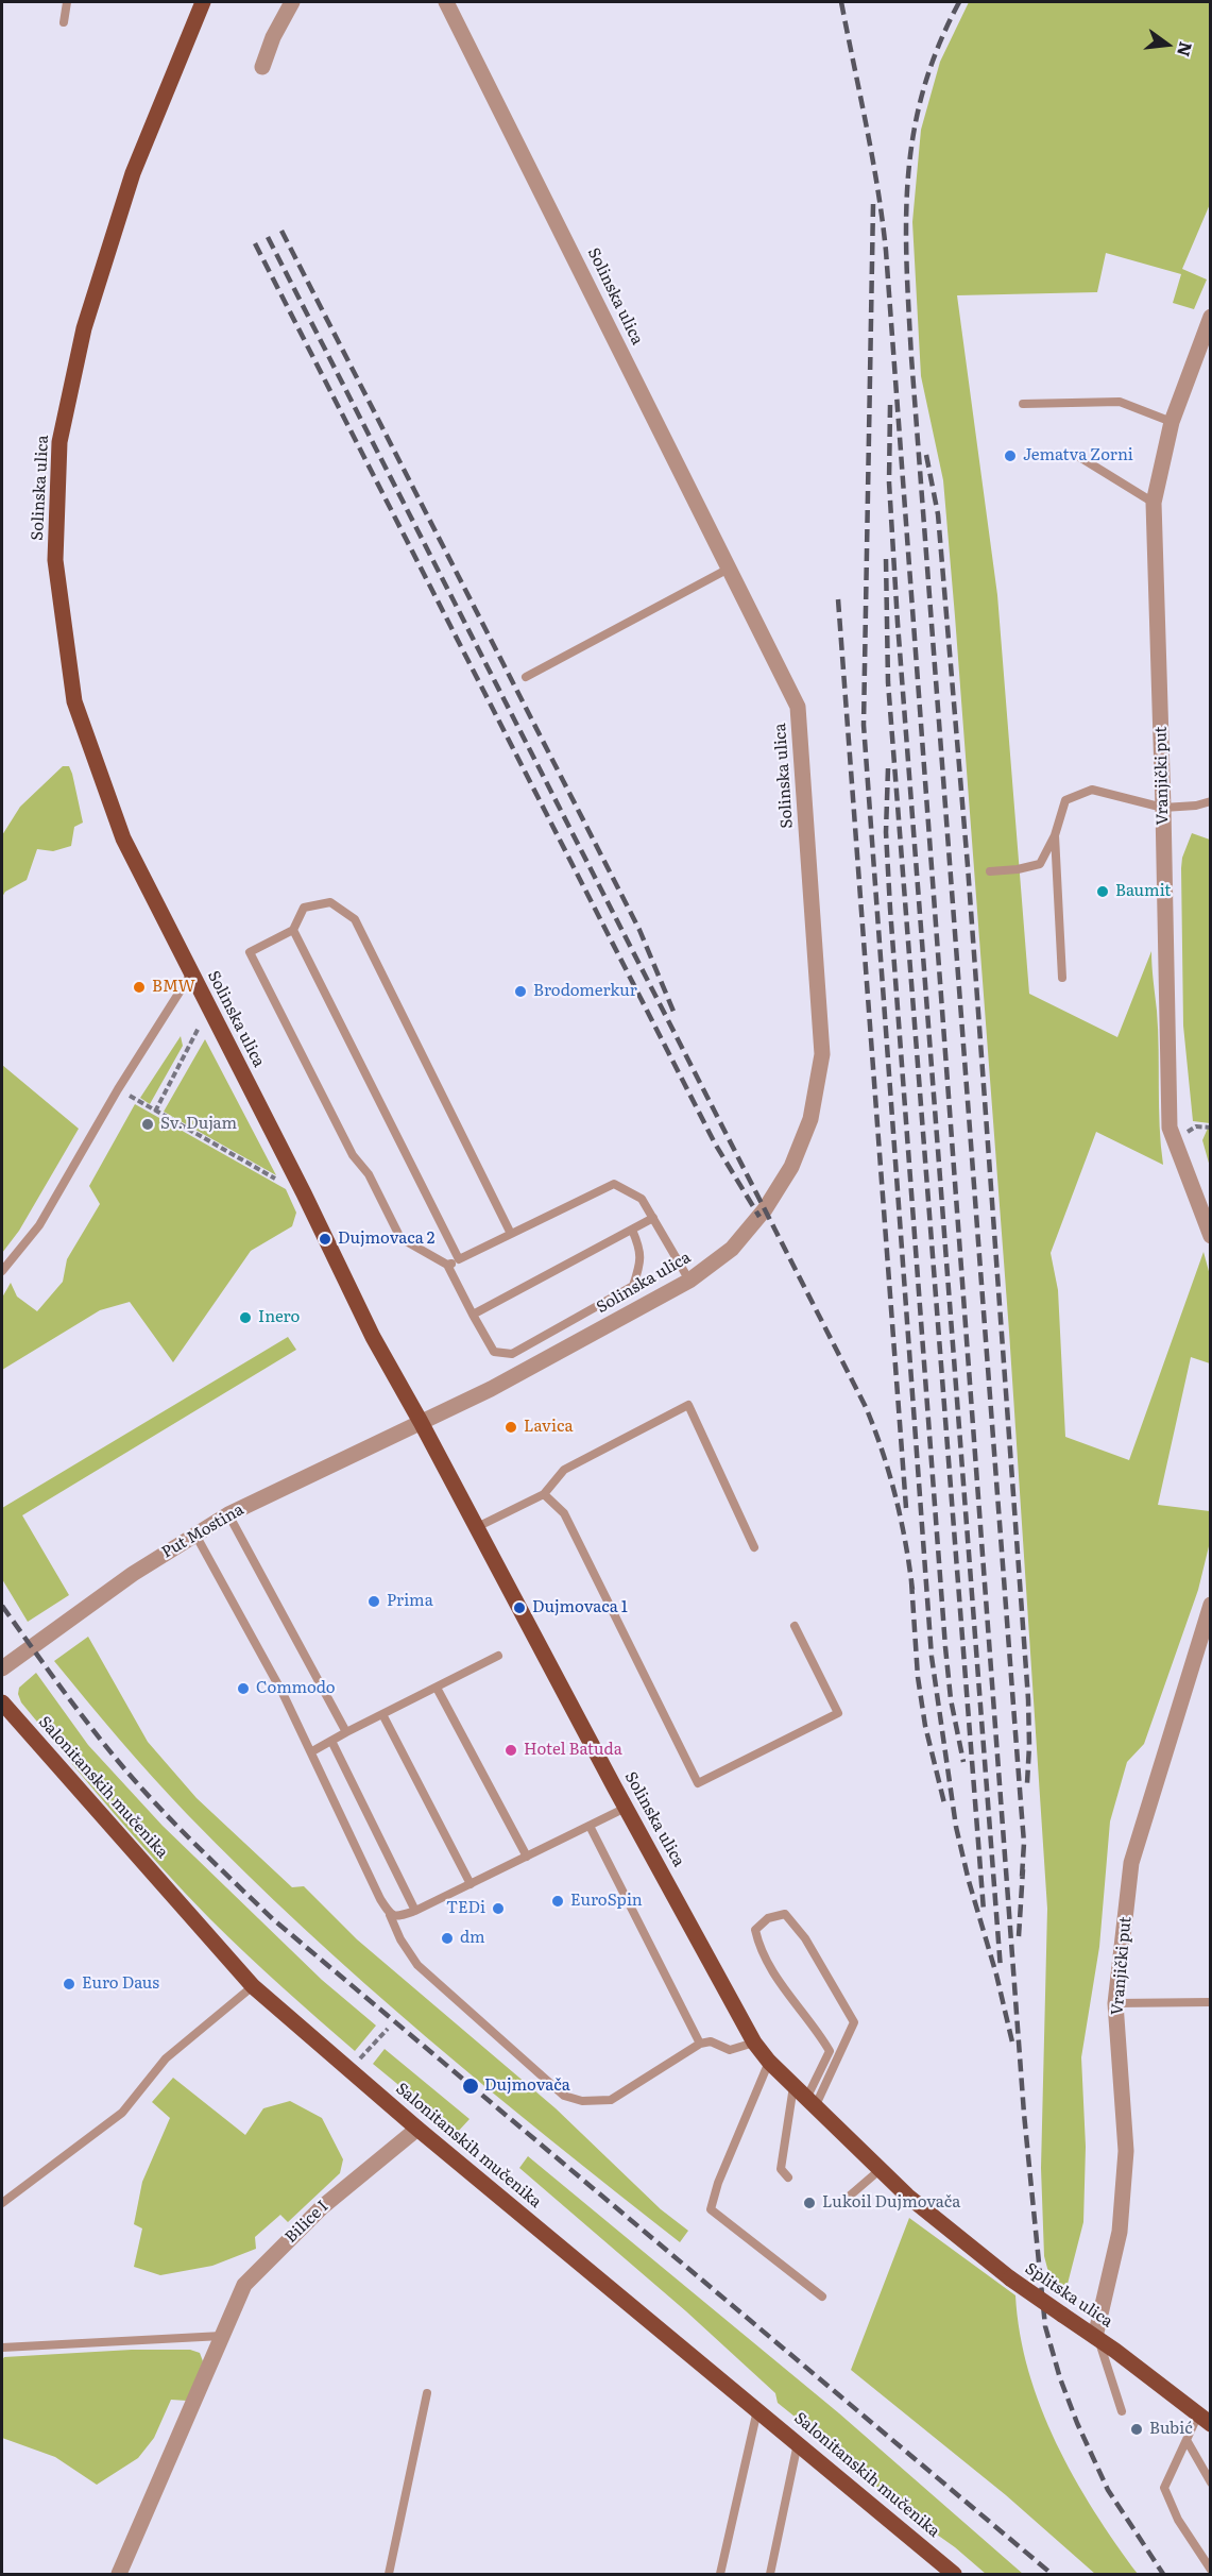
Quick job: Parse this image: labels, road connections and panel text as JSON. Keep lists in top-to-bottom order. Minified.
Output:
{"streets":{"main road":["Solinska ulica","Salonitanskih mučenika","Splitska ulica"],"street":["Vranjički put","Put Mostina","Bilice I"]},"crossings":[["Solinska ulica","Put Mostina"],["Solinska ulica","Splitska ulica"],["Vranjički put","Splitska ulica"],["Salonitanskih mučenika","Bilice I"]],"places":["Jematva Zorni","Baumit","BMW","Brodomerkur","Sv. Dujam","Dujmovaca 2","Inero","Lavica","Prima","Dujmovaca 1","Commodo","Hotel Batuda","EuroSpin","TEDi","dm","Euro Daus","Dujmovača","Lukoil Dujmovača","Bubić"],"north":"right"}
